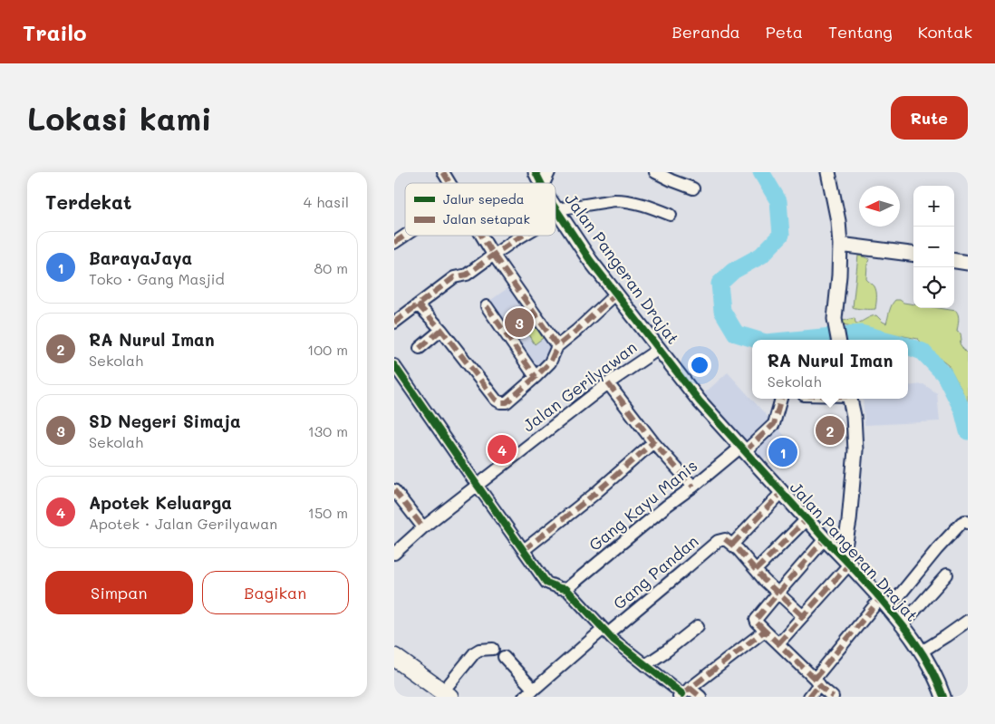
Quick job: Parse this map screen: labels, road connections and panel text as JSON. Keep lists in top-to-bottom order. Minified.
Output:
{"streets":{"street":["Jalan Pangeran Drajat","Jalan Gerilyawan","Gang Kayu Manis","Gang Pandan"]},"crossings":[["Jalan Pangeran Drajat","Jalan Gerilyawan"],["Jalan Pangeran Drajat","Gang Kayu Manis"],["Jalan Pangeran Drajat","Gang Pandan"]],"legend":["Jalur sepeda","Jalan setapak"],"north":"left","page":{"header":"Trailo","nav":["Beranda","Peta","Tentang","Kontak"],"buttons":["Rute",["Simpan","Bagikan"]],"title":"Lokasi kami","heading":["Terdekat","4 hasil"],"map_buttons":["+","−"],"list":[{"mark":"1","name":"BarayaJaya","note":"Toko · Gang Masjid","value":"80 m"},{"mark":"2","name":"RA Nurul Iman","note":"Sekolah","value":"100 m"},{"mark":"3","name":"SD Negeri Simaja","note":"Sekolah","value":"130 m"},{"mark":"4","name":"Apotek Keluarga","note":"Apotek · Jalan Gerilyawan","value":"150 m"}],"pins":["3","2","4","1"],"popup":["RA Nurul Iman","Sekolah"]}}
